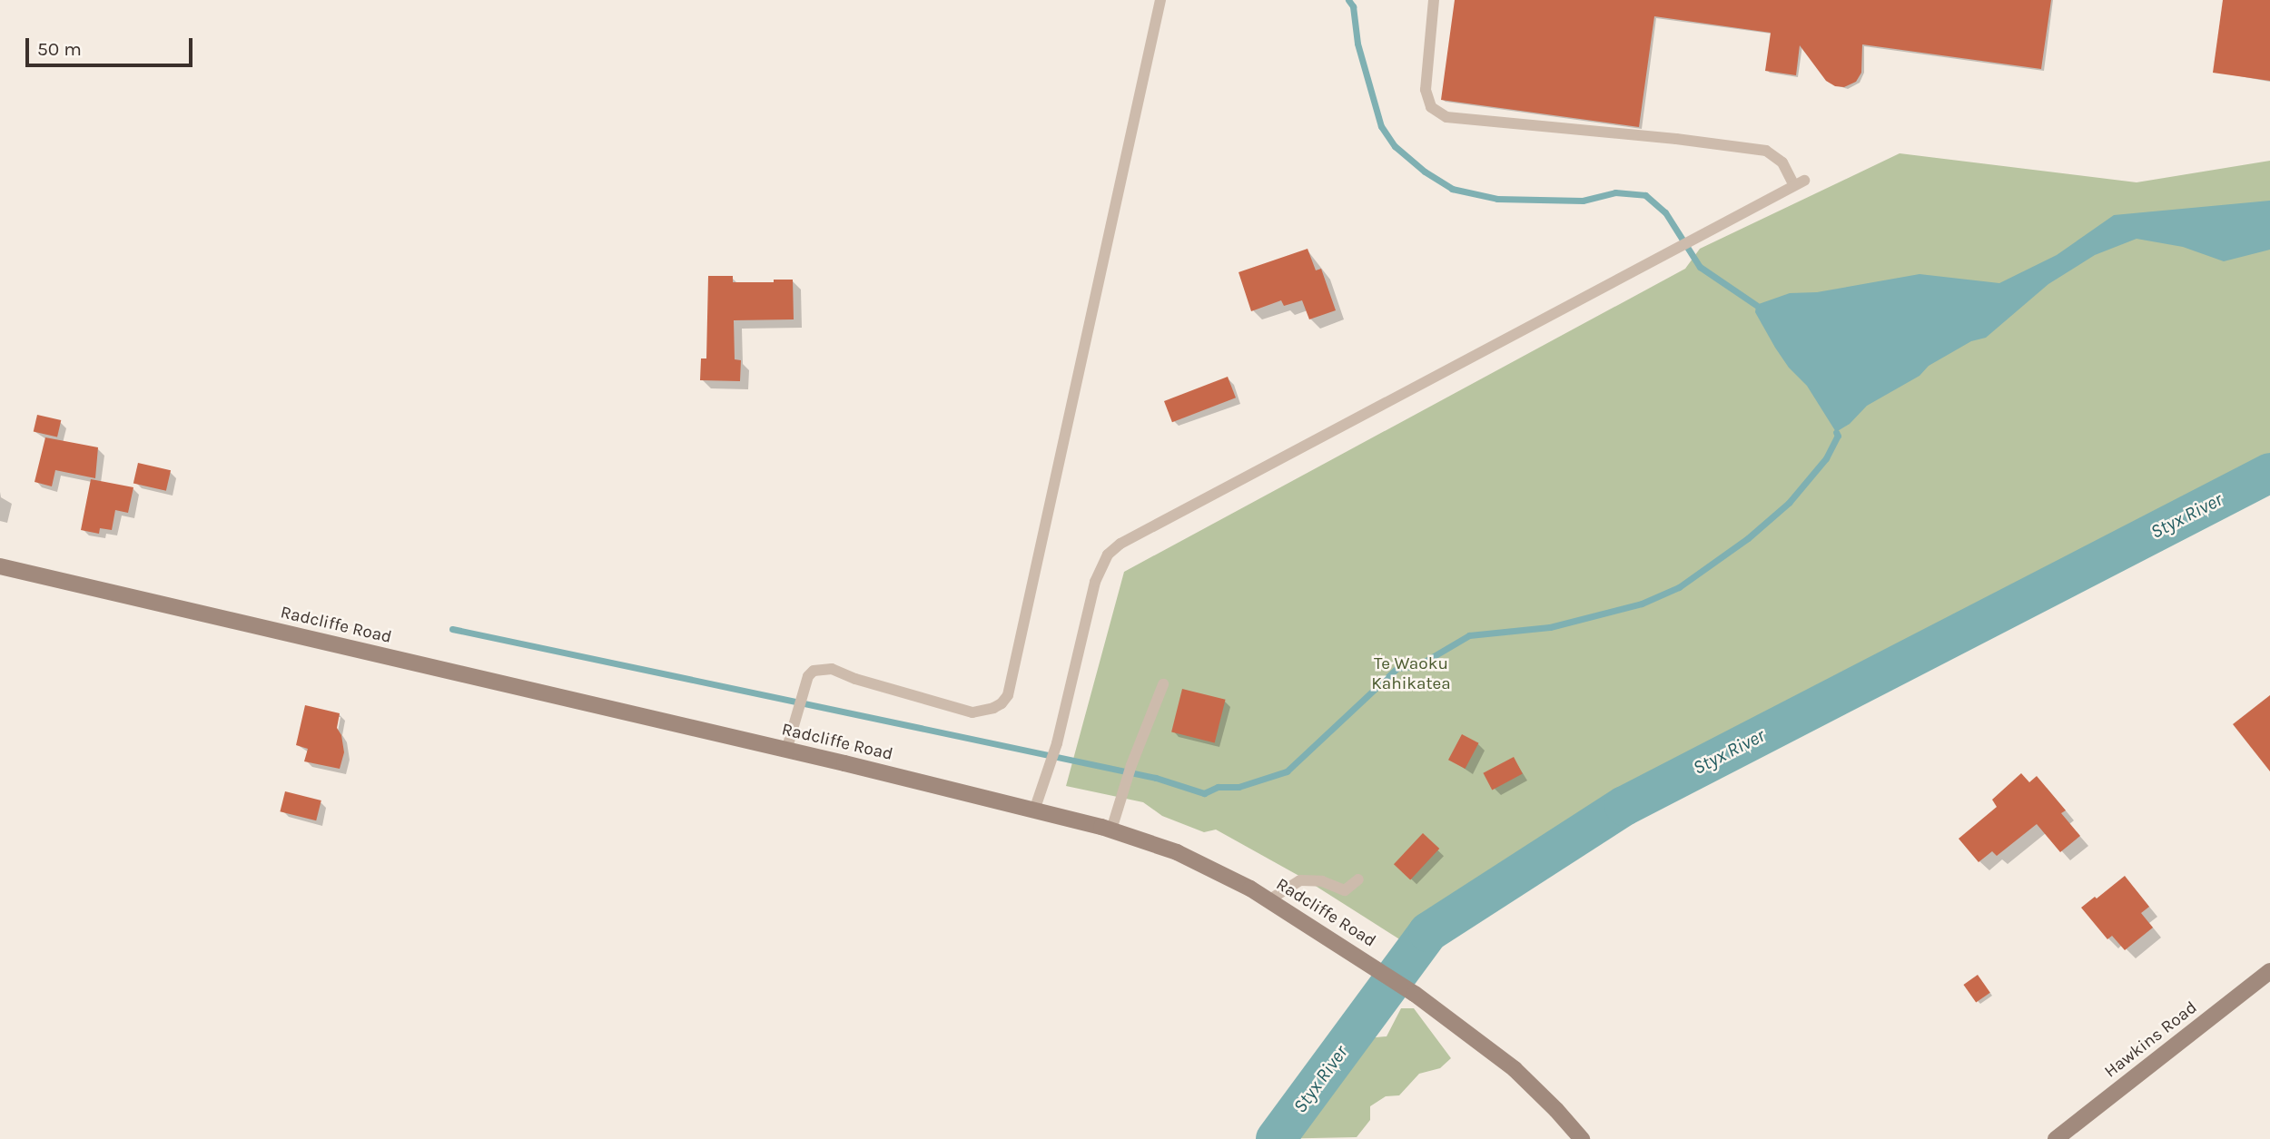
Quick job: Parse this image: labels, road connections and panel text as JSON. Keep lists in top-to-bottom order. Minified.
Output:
{"streets":{"street":["Radcliffe Road","Hawkins Road"]},"water":["Styx River"],"parks":["Te Waoku Kahikatea"],"scale_bar":"50 m"}
